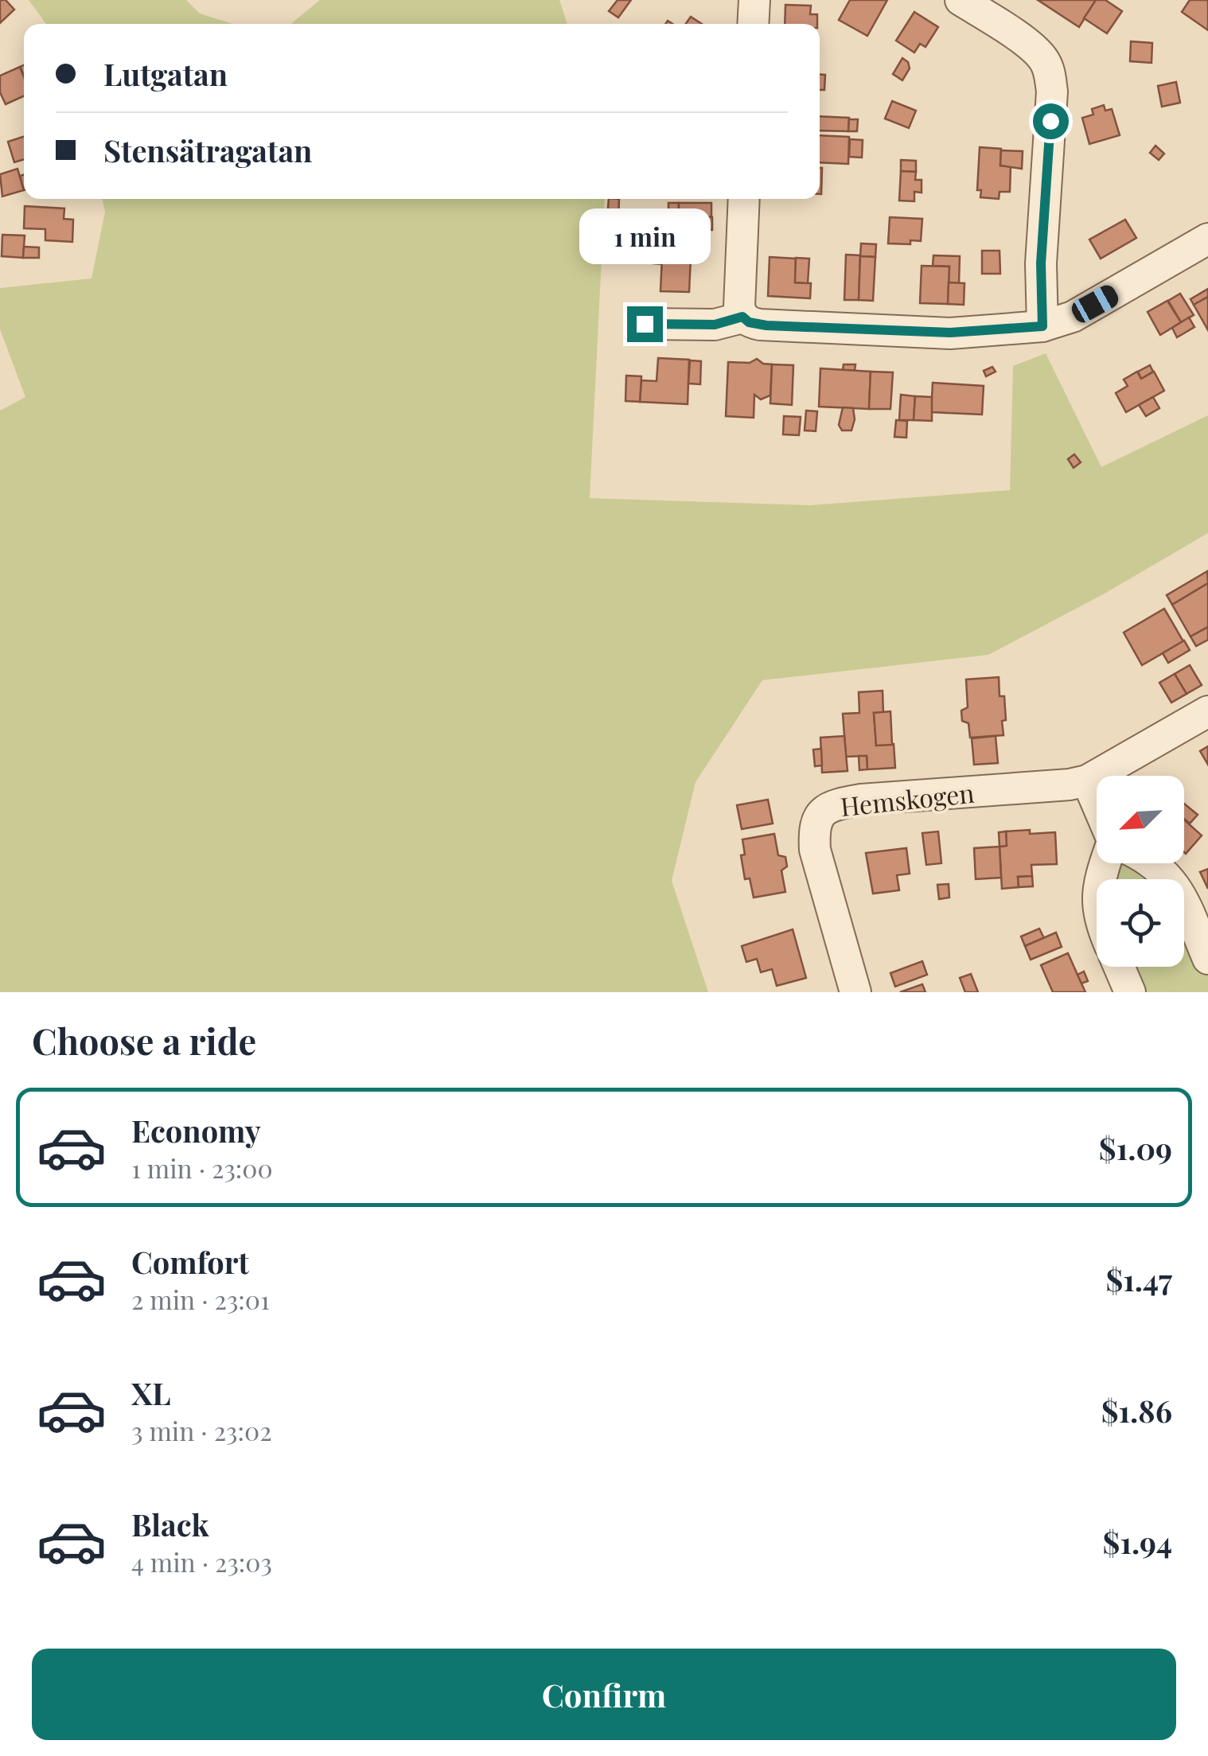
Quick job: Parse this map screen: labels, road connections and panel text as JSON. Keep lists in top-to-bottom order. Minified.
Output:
{"streets":{"street":["Hemskogen"]},"north":"bottom left","page":{"banner":["Lutgatan","Stensätragatan"],"bubble":"1 min","heading":"Choose a ride","list":[{"name":"Economy","note":"1 min · 23:00","value":"$1.09"},{"name":"Comfort","note":"2 min · 23:01","value":"$1.47"},{"name":"XL","note":"3 min · 23:02","value":"$1.86"},{"name":"Black","note":"4 min · 23:03","value":"$1.94"}],"buttons":"Confirm"}}
